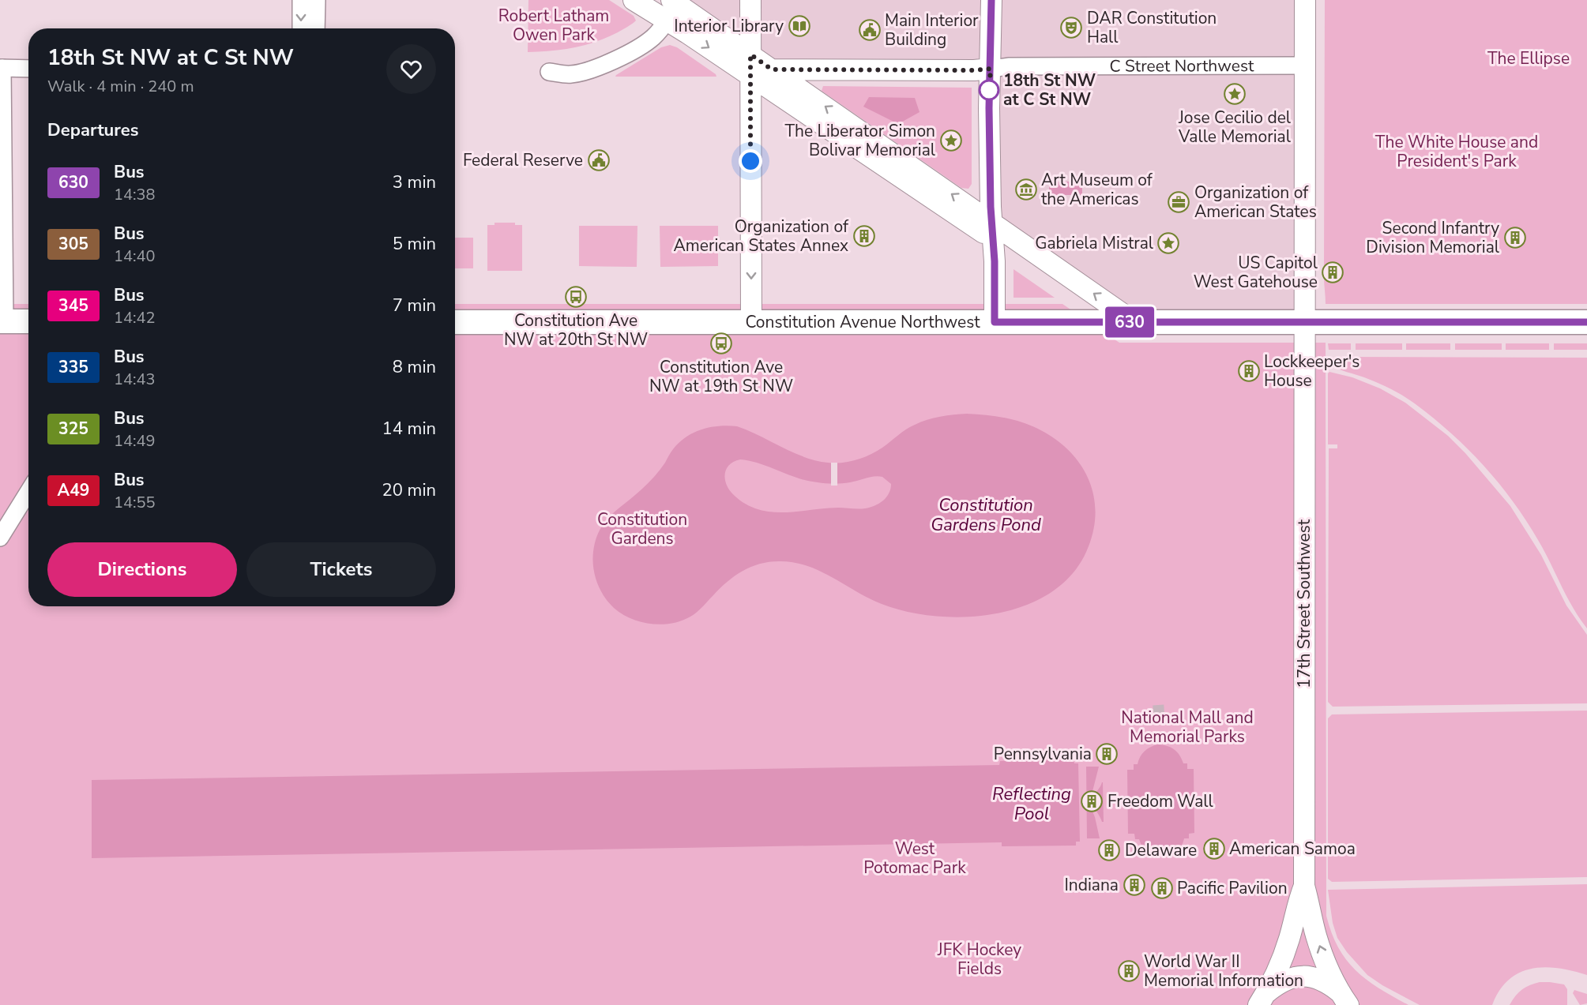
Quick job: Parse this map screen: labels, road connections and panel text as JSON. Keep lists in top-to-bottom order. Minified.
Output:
{"streets":{"highway":["Constitution Avenue Northwest"],"main road":["C Street Northwest","17th Street Southwest"]},"crossings":[["C Street Northwest","17th Street Southwest"],["Constitution Avenue Northwest","17th Street Southwest"]],"water":["Constitution Gardens Pond","Reflecting Pool"],"parks":["Robert Latham Owen Park","The Ellipse","The White House and President's Park","Constitution Gardens","National Mall and Memorial Parks","West Potomac Park","JFK Hockey Fields"],"places":{"library":["Interior Library"],"theatre":["DAR Constitution Hall"],"public building":["Main Interior Building","Federal Reserve"],"other":["18th St NW at C St NW"],"place":["Jose Cecilio del Valle Memorial","The Liberator Simon Bolivar Memorial","Gabriela Mistral"],"museum":["Art Museum of the Americas"],"office":["Organization of American States"],"building":["Organization of American States Annex","Second Infantry Division Memorial","US Capitol West Gatehouse","Lockkeeper's House","Pennsylvania","Freedom Wall","American Samoa","Delaware","Indiana","Pacific Pavilion","World War II Memorial Information"],"bus stop":["Constitution Ave NW at 20th St NW","Constitution Ave NW at 19th St NW"]},"lines":["bus line 630"],"page":{"on_map":"630","heading":[["18th St NW at C St NW","Walk · 4 min · 240 m"],"Departures"],"list":[{"mark":"630","name":"Bus","note":"14:38","value":"3 min"},{"mark":"305","name":"Bus","note":"14:40","value":"5 min"},{"mark":"345","name":"Bus","note":"14:42","value":"7 min"},{"mark":"335","name":"Bus","note":"14:43","value":"8 min"},{"mark":"325","name":"Bus","note":"14:49","value":"14 min"},{"mark":"A49","name":"Bus","note":"14:55","value":"20 min"}],"buttons":["Directions","Tickets"]}}
